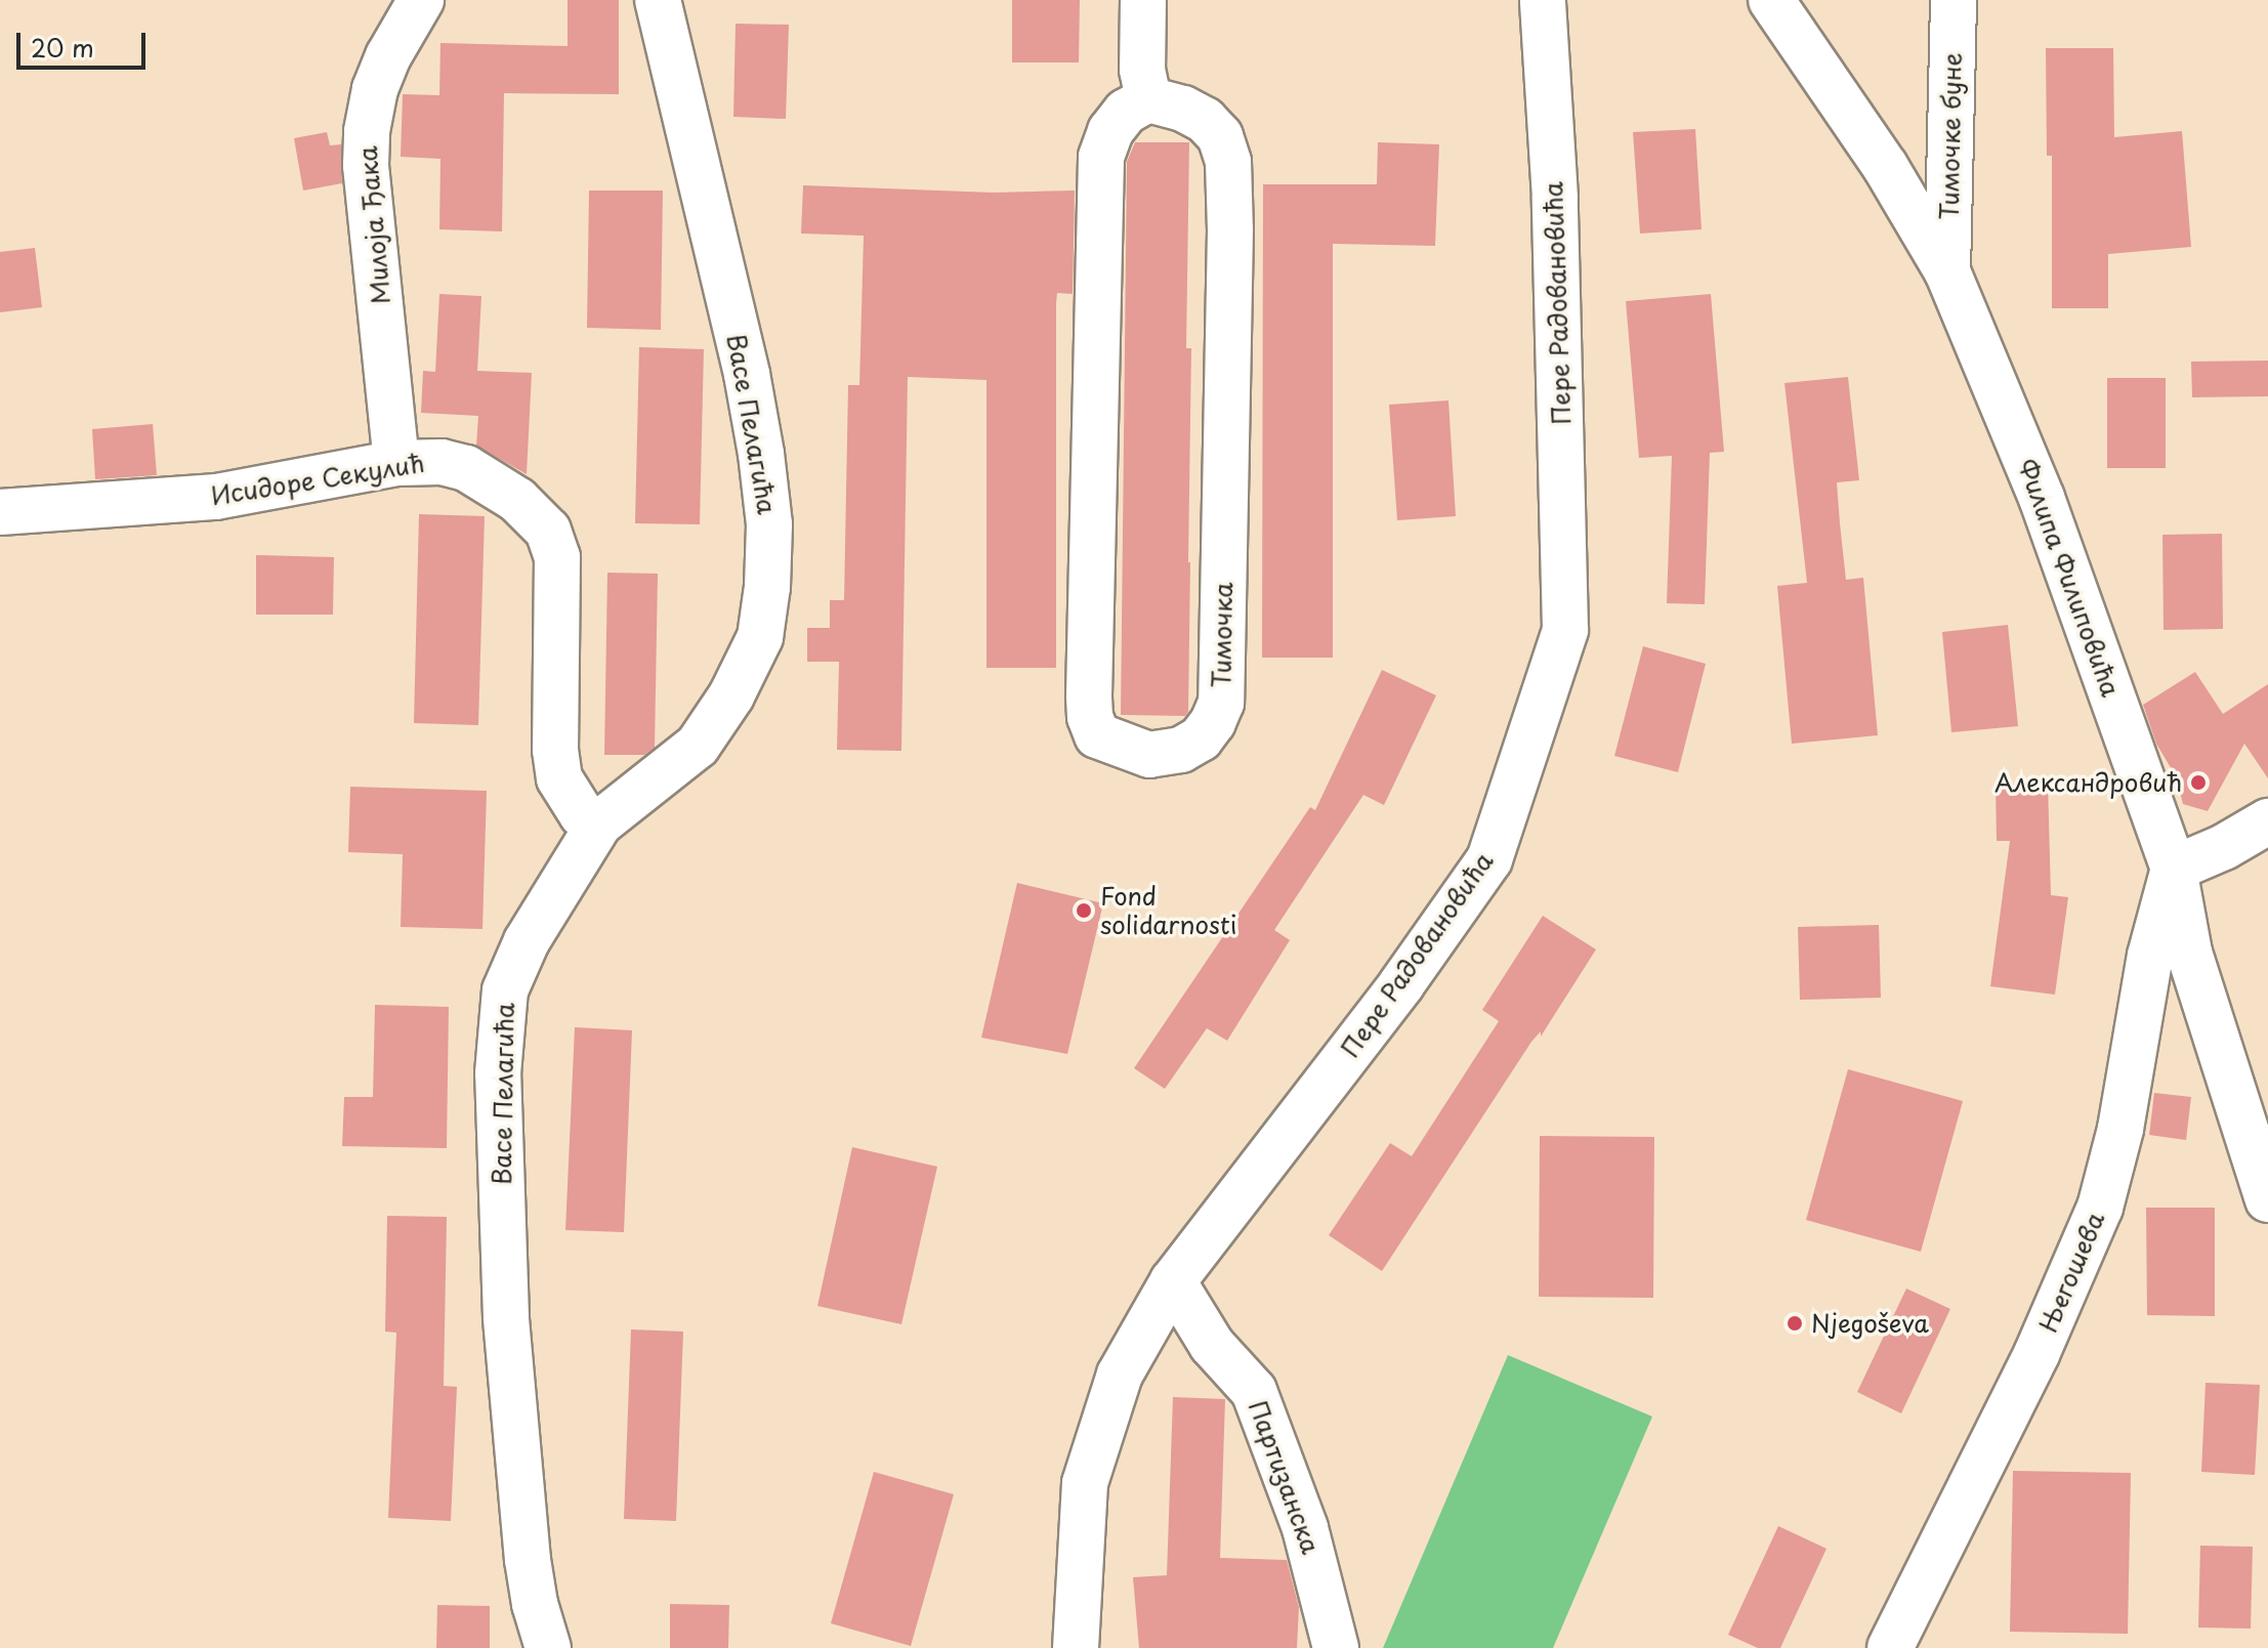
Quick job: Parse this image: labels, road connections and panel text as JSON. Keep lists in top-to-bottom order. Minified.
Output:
{"streets":{"street":["Тимочке буне","Милоја Ђака","Пере Радовановића","Васе Пелагића","Исидоре Секулић","Филипа Филиповића","Тимочка","Његошева","Партизанска"]},"crossings":[["Тимочке буне","Филипа Филиповића"],["Милоја Ђака","Исидоре Секулић"],["Пере Радовановића","Партизанска"],["Васе Пелагића","Исидоре Секулић"],["Филипа Филиповића","Његошева"]],"places":["Александровић","Fond solidarnosti","Njegoševa"],"scale_bar":"20 m"}
